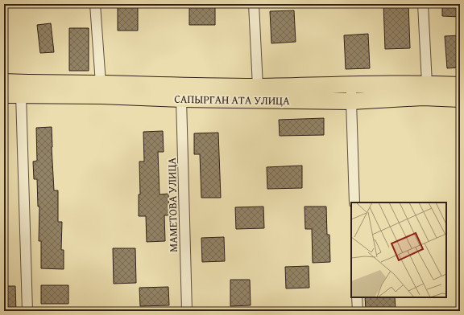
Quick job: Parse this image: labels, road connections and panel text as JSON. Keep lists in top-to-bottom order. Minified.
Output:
{"streets":{"main road":["САПЫРГАН АТА УЛИЦА"],"street":["МАМЕТОВА УЛИЦА"]},"crossings":[["САПЫРГАН АТА УЛИЦА","МАМЕТОВА УЛИЦА"]]}
